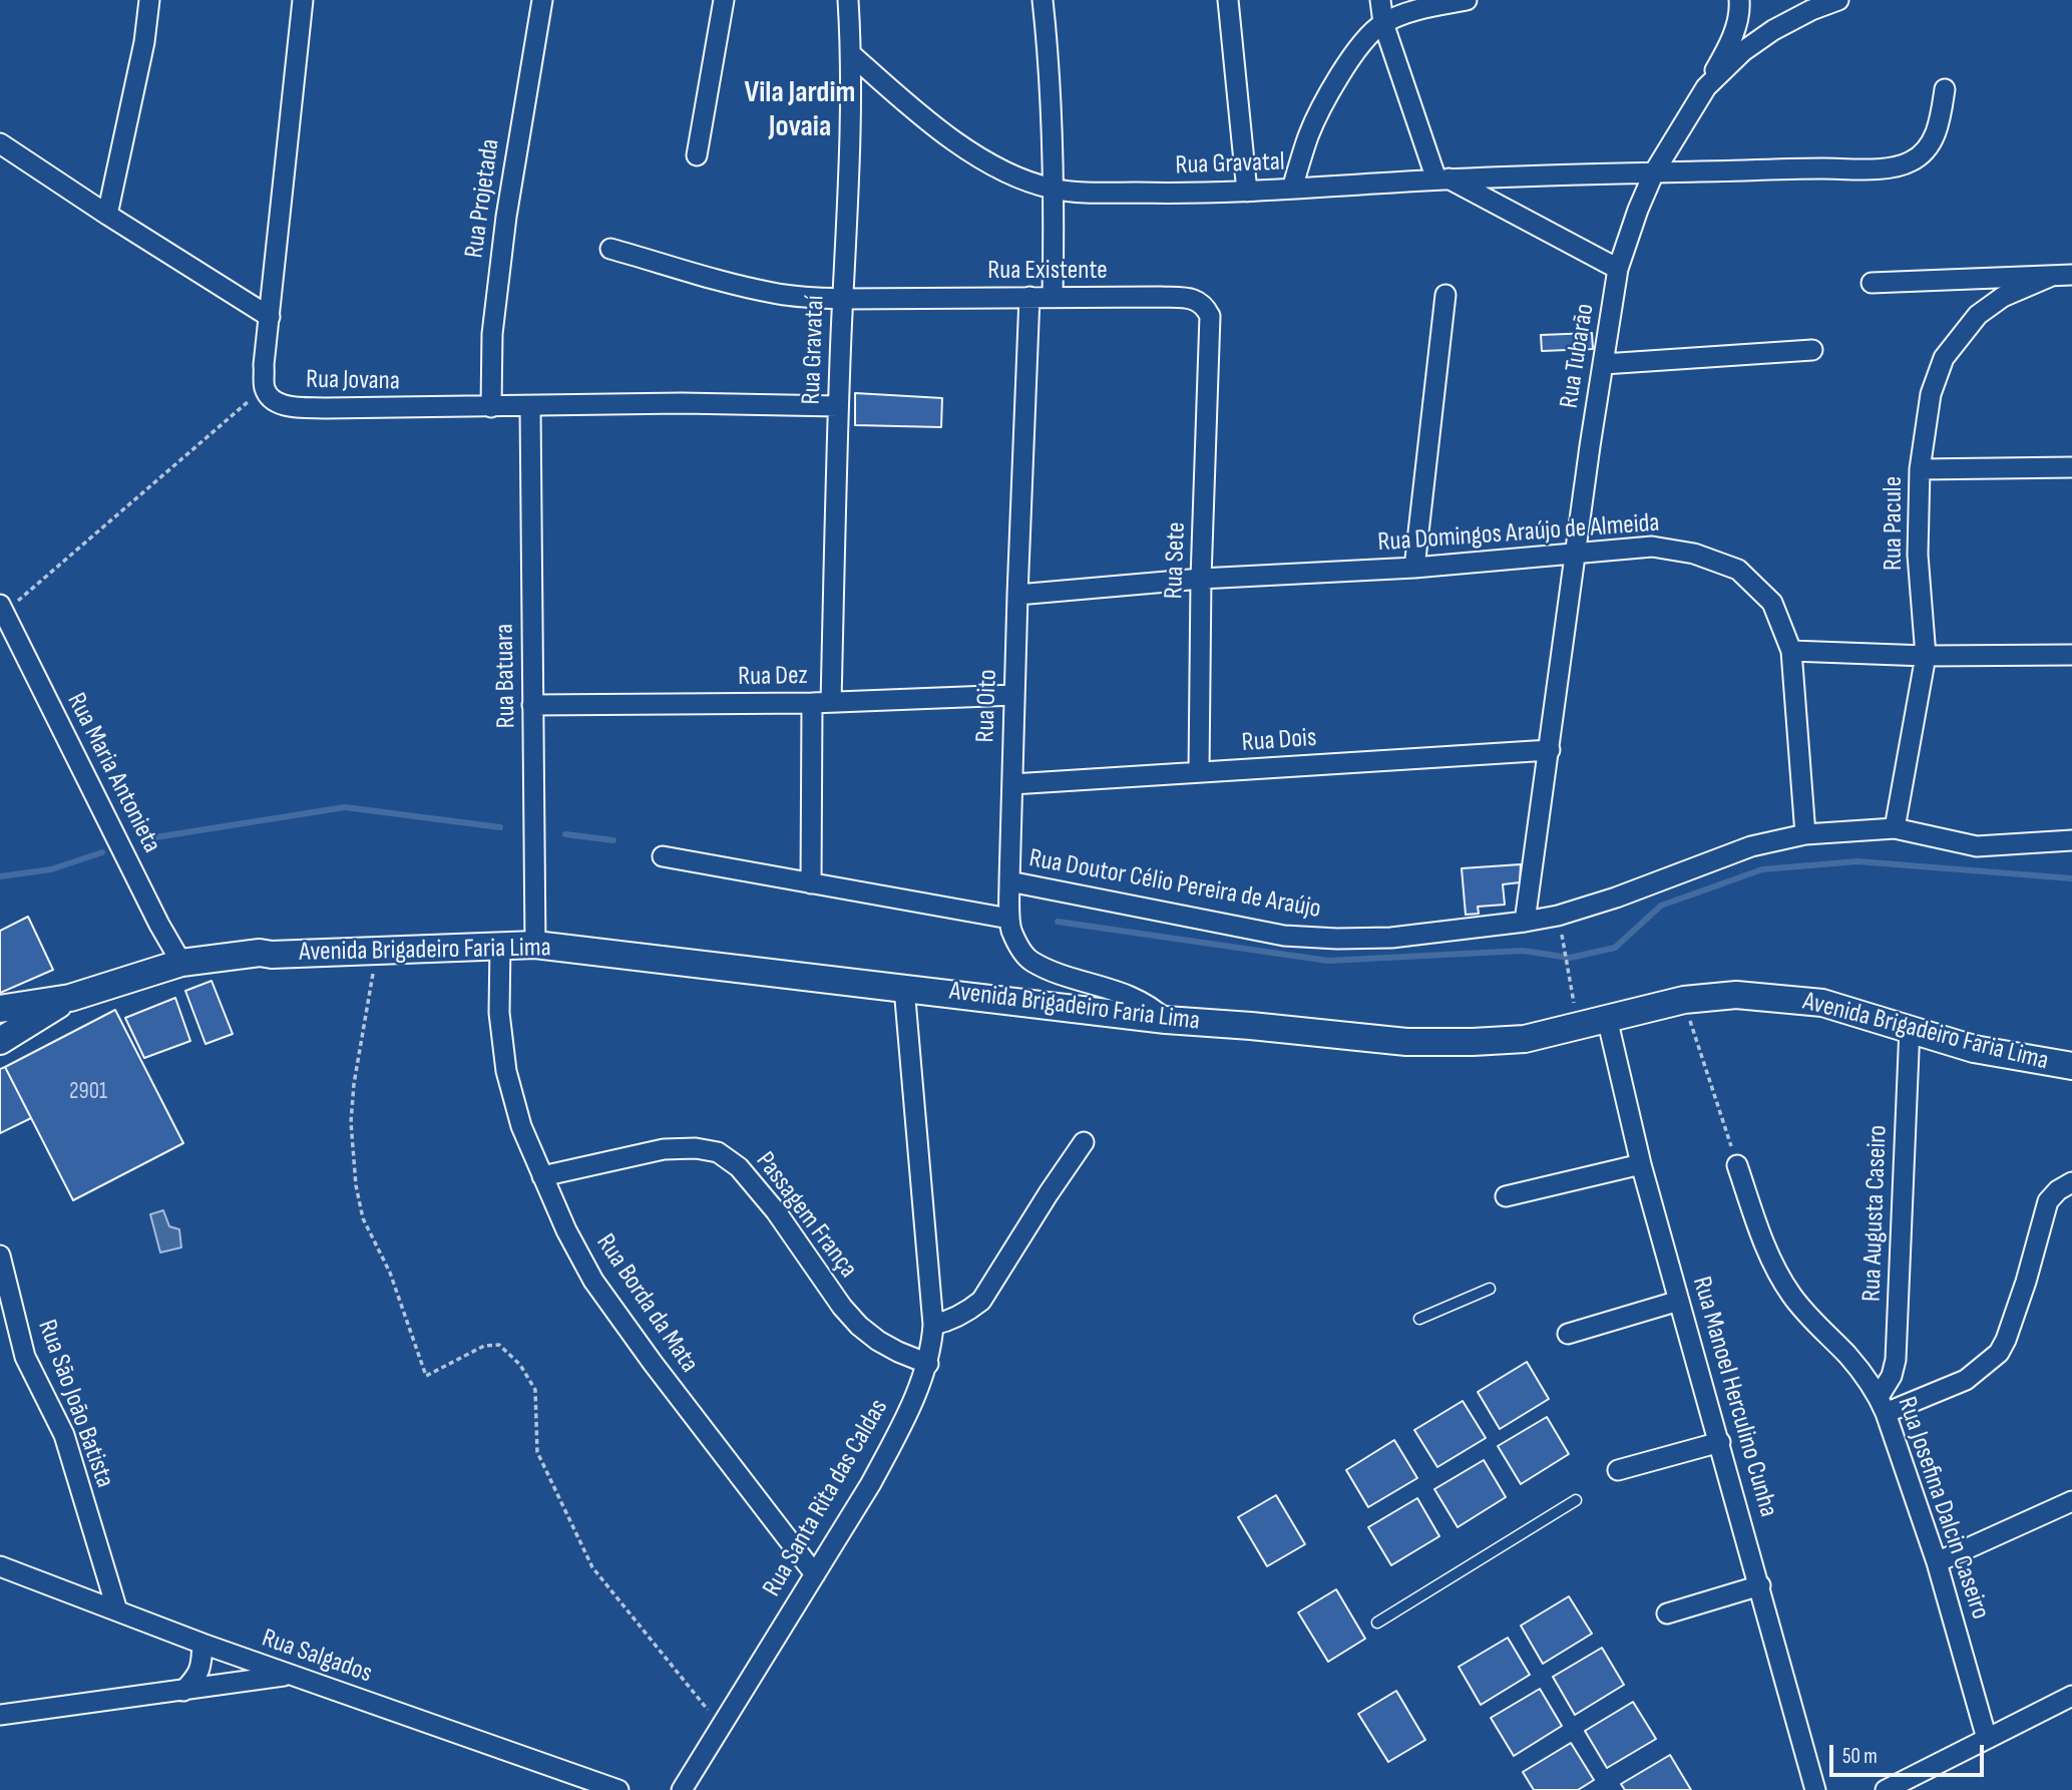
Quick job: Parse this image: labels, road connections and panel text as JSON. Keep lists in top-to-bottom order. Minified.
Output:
{"streets":{"main road":["Avenida Brigadeiro Faria Lima"],"street":["Rua Gravatal","Rua Projetada","Rua Existente","Rua Gravataí","Rua Tubarão","Rua Jovana","Rua Pacule","Rua Domingos Araújo de Almeida","Rua Sete","Rua Batuara","Rua Dez","Rua Oito","Rua Dois","Rua Maria Antonieta","Rua Doutor Célio Pereira de Araújo","Rua Augusta Caseiro","Passagem França","Rua Borda da Mata","Rua Manoel Herculino Cunha","Rua São João Batista","Rua Santa Rita das Caldas","Rua Josefina Dalcin Caseiro","Rua Salgados"]},"crossings":[["Rua Gravatal","Rua Gravataí"],["Rua Gravatal","Rua Tubarão"],["Rua Projetada","Rua Jovana"],["Rua Existente","Rua Gravataí"],["Rua Existente","Rua Sete"],["Rua Existente","Rua Oito"],["Rua Gravataí","Rua Jovana"],["Rua Gravataí","Rua Dez"],["Rua Tubarão","Rua Domingos Araújo de Almeida"],["Rua Tubarão","Rua Dois"],["Rua Tubarão","Rua Doutor Célio Pereira de Araújo"],["Rua Jovana","Rua Batuara"],["Rua Pacule","Rua Doutor Célio Pereira de Araújo"],["Rua Domingos Araújo de Almeida","Rua Sete"],["Rua Domingos Araújo de Almeida","Rua Oito"],["Rua Domingos Araújo de Almeida","Rua Doutor Célio Pereira de Araújo"],["Rua Sete","Rua Dois"],["Rua Batuara","Rua Dez"],["Rua Batuara","Avenida Brigadeiro Faria Lima"],["Rua Dez","Rua Oito"],["Rua Oito","Rua Dois"],["Rua Oito","Rua Doutor Célio Pereira de Araújo"],["Rua Oito","Avenida Brigadeiro Faria Lima"],["Rua Maria Antonieta","Avenida Brigadeiro Faria Lima"],["Avenida Brigadeiro Faria Lima","Rua Augusta Caseiro"],["Avenida Brigadeiro Faria Lima","Rua Borda da Mata"],["Avenida Brigadeiro Faria Lima","Rua Manoel Herculino Cunha"],["Avenida Brigadeiro Faria Lima","Rua Santa Rita das Caldas"],["Rua Augusta Caseiro","Rua Josefina Dalcin Caseiro"],["Passagem França","Rua Borda da Mata"],["Passagem França","Rua Santa Rita das Caldas"],["Rua Borda da Mata","Rua Santa Rita das Caldas"],["Rua São João Batista","Rua Salgados"]],"districts":["Vila Jardim Jovaia"],"house_numbers":["2901"],"scale_bar":"50 m"}
